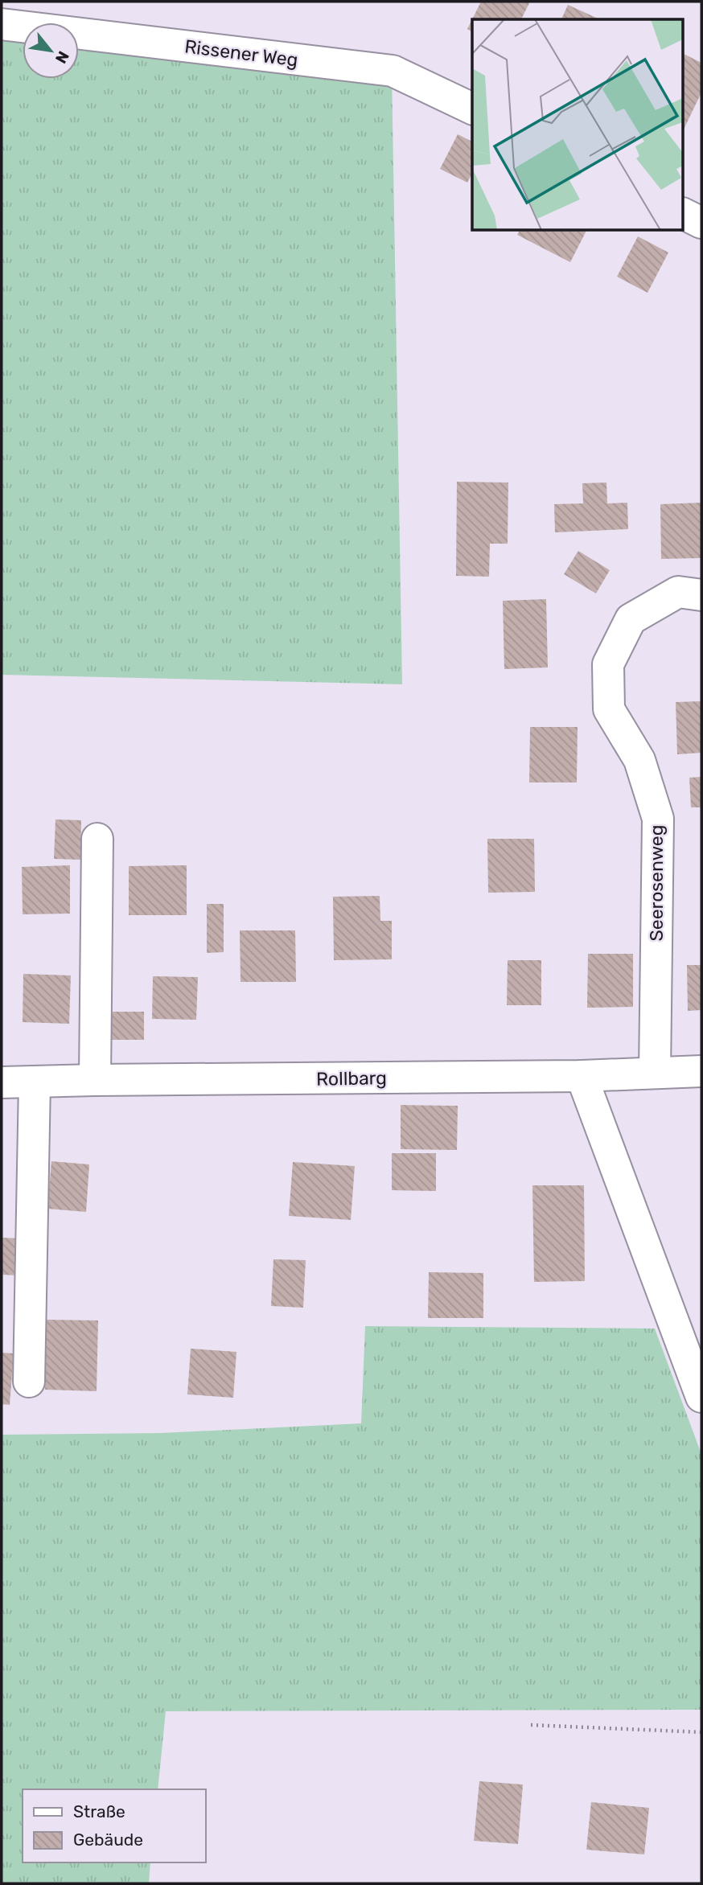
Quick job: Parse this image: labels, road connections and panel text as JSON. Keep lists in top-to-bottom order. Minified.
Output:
{"streets":{"street":["Rissener Weg","Seerosenweg","Rollbarg"]},"crossings":[["Seerosenweg","Rollbarg"]],"legend":["Straße","Gebäude"],"north":"bottom right"}
